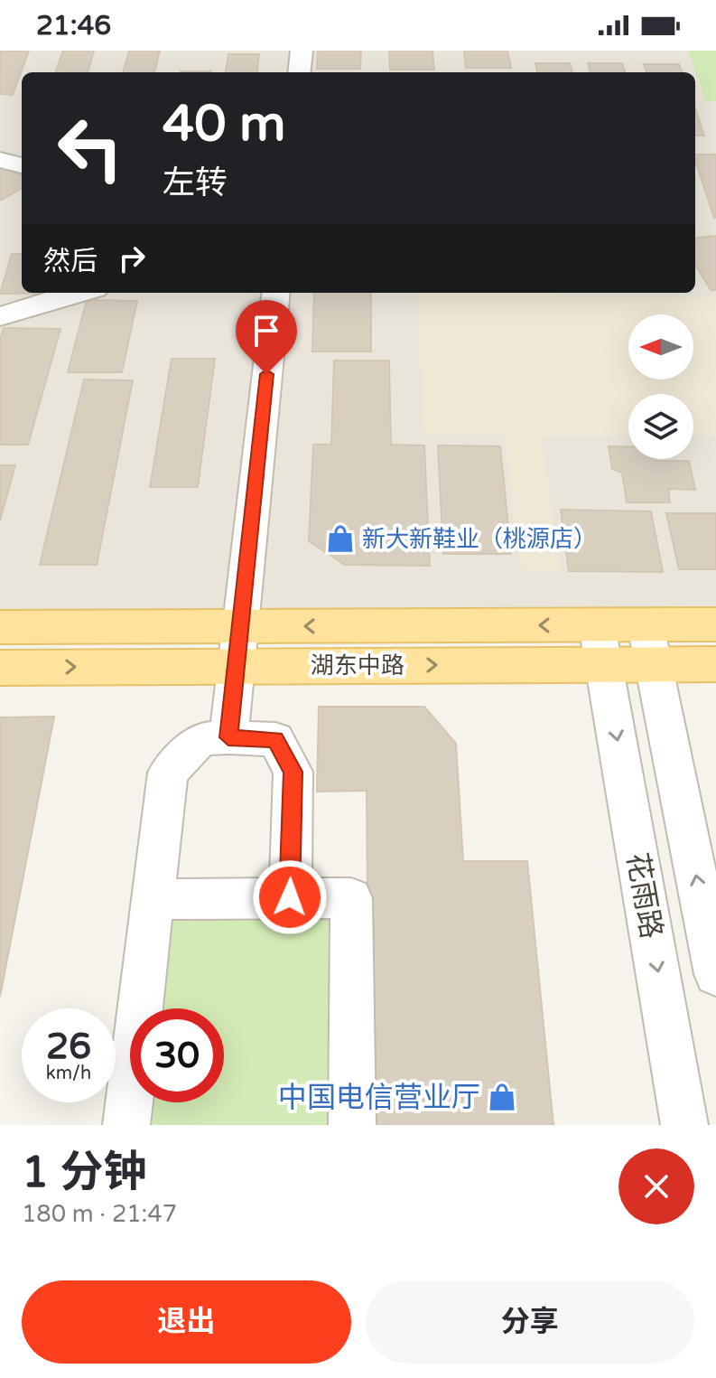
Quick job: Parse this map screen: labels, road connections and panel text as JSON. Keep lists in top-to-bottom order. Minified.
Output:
{"streets":{"main road":["湖东中路"],"street":["花雨路"]},"crossings":[["湖东中路","花雨路"]],"places":{"shop":["新大新鞋业（桃源店）","中国电信营业厅"]},"north":"left","page":{"status":"21:46","turn":["40 m","左转"],"then":"然后","speed":"26 km/h","limit":"30","heading":["1 分钟","180 m · 21:47"],"buttons":["退出","分享"]}}
